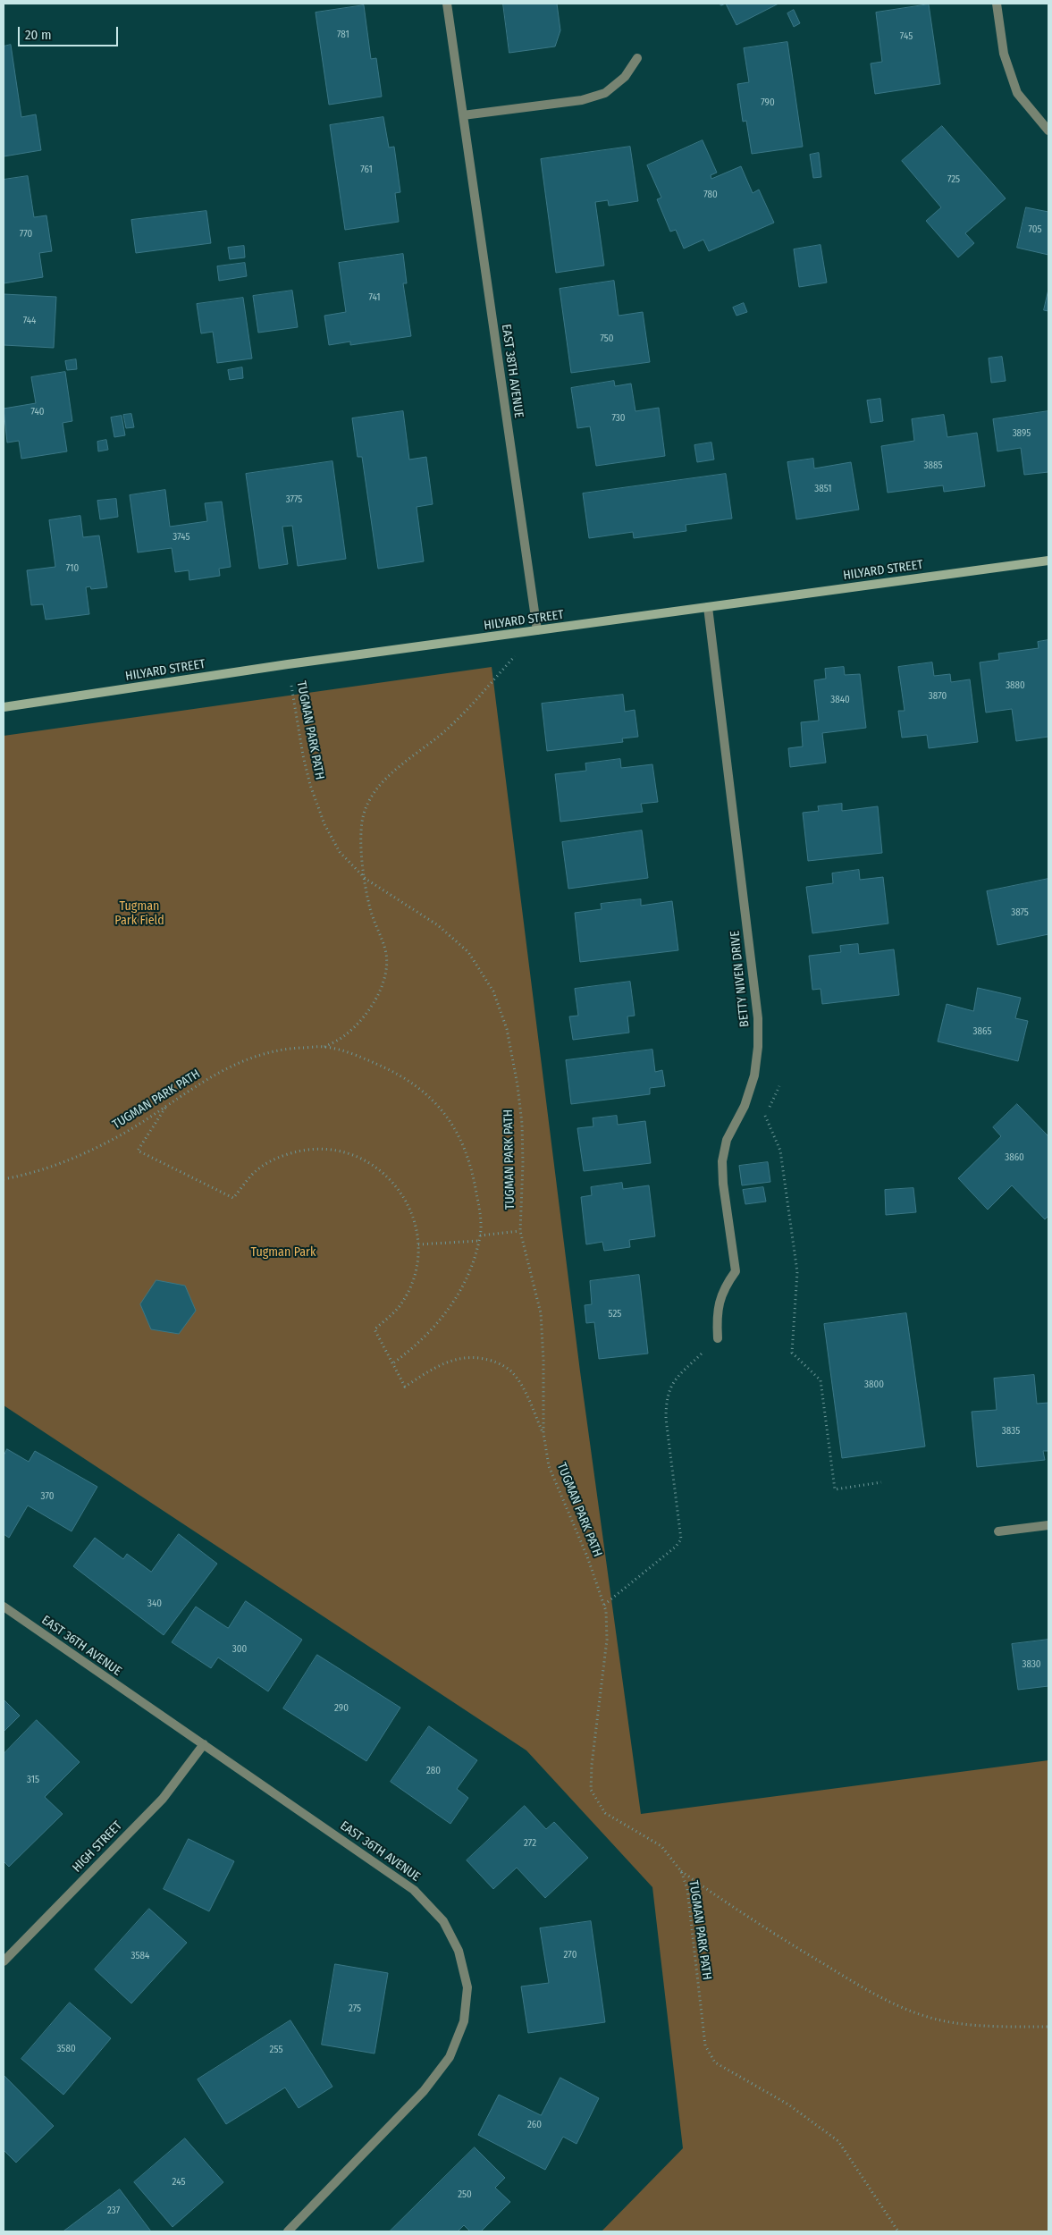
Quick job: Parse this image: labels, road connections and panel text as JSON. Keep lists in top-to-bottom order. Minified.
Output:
{"streets":{"street":["EAST 38TH AVENUE","HILYARD STREET","BETTY NIVEN DRIVE","EAST 36TH AVENUE","HIGH STREET"],"path":["TUGMAN PARK PATH"]},"crossings":[["EAST 38TH AVENUE","HILYARD STREET"],["HILYARD STREET","TUGMAN PARK PATH"],["HILYARD STREET","BETTY NIVEN DRIVE"],["EAST 36TH AVENUE","HIGH STREET"]],"parks":["Tugman Park Field","Tugman Park"],"house_numbers":["781","745","790","761","725","780","705","770","741","744","750","740","730","3895","3885","3851","3775","3745","710","3880","3870","3840","3875","3865","3860","525","3800","3835","370","340","300","3830","290","280","315","272","270","3584","275","3580","255","260","245","250","237"],"scale_bar":"20 m"}
